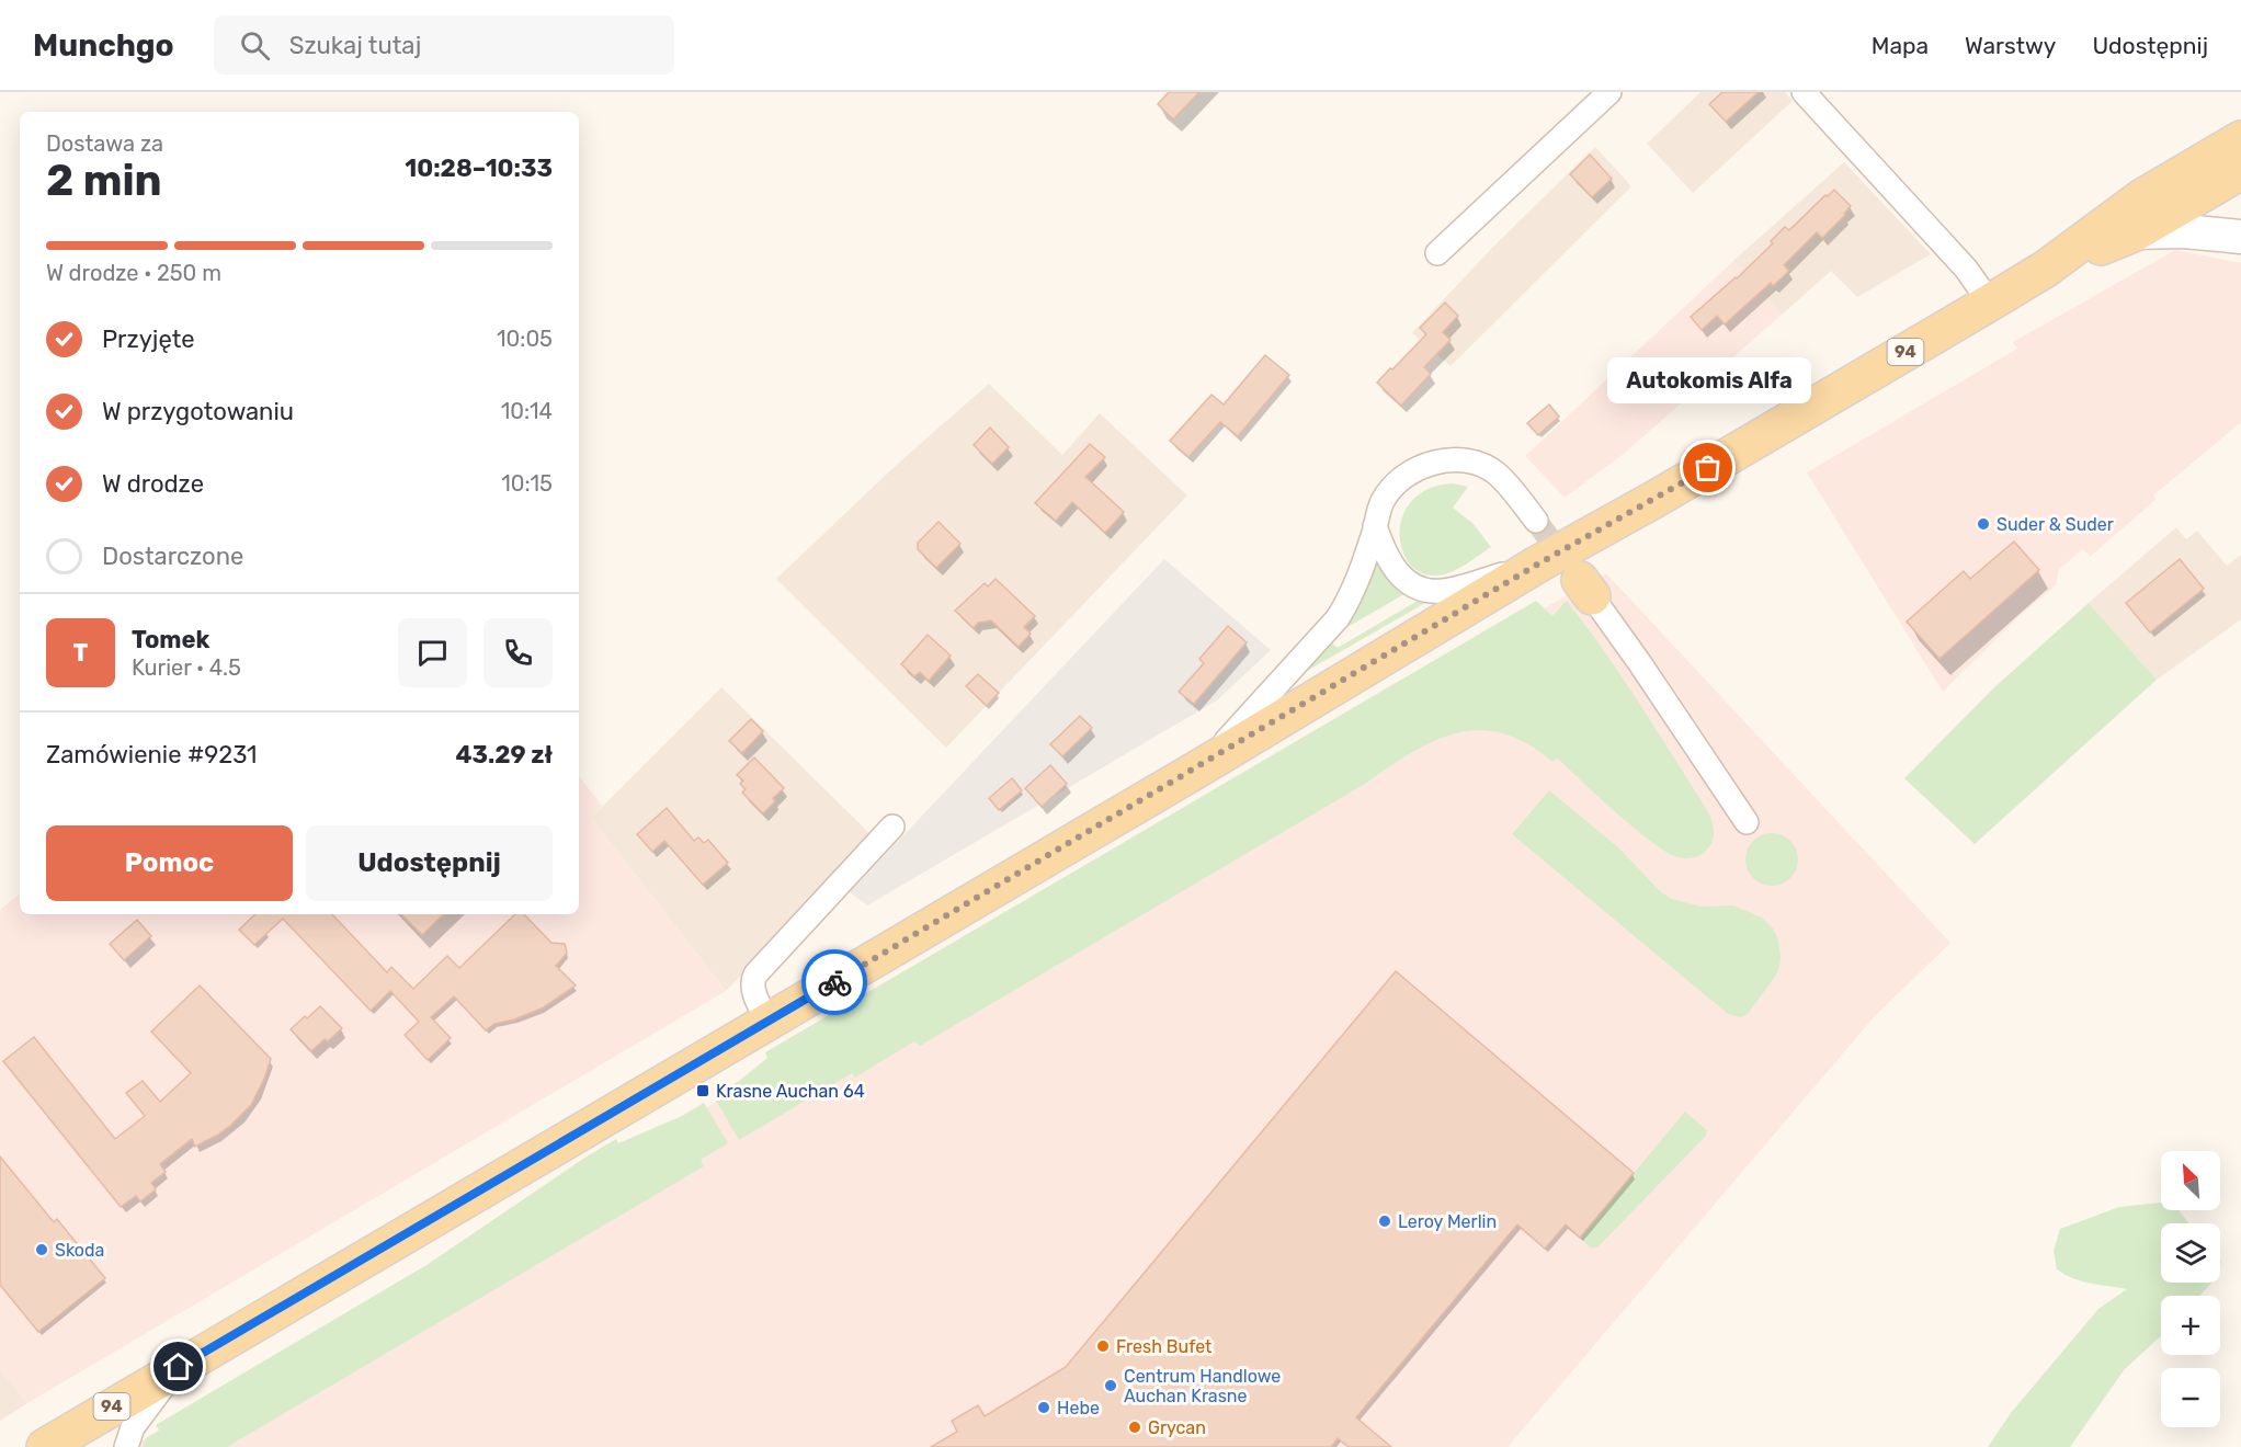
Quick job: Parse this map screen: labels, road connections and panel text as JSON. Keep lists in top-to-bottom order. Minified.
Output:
{"streets":{"main road":["94"]},"places":{"other":["Autokomis Alfa","Suder & Suder","Leroy Merlin","Skoda","Fresh Bufet","Centrum Handlowe Auchan Krasne","Hebe","Grycan"],"transit":["Krasne Auchan 64"]},"north":"top left","page":{"header":"Munchgo","search":"Szukaj tutaj","nav":["Mapa","Warstwy","Udostępnij"],"heading":["2 min","Dostawa za","10:28–10:33"],"panel":["Tomek","Kurier · 4.5","Zamówienie #9231","43.29 zł"],"bar":"W drodze · 250 m","list":[["Przyjęte","10:05"],["W przygotowaniu","10:14"],["W drodze","10:15"],"Dostarczone"],"bubble":"Autokomis Alfa","round":"T","buttons":["Pomoc","Udostępnij"],"map_buttons":["+","−"]}}
